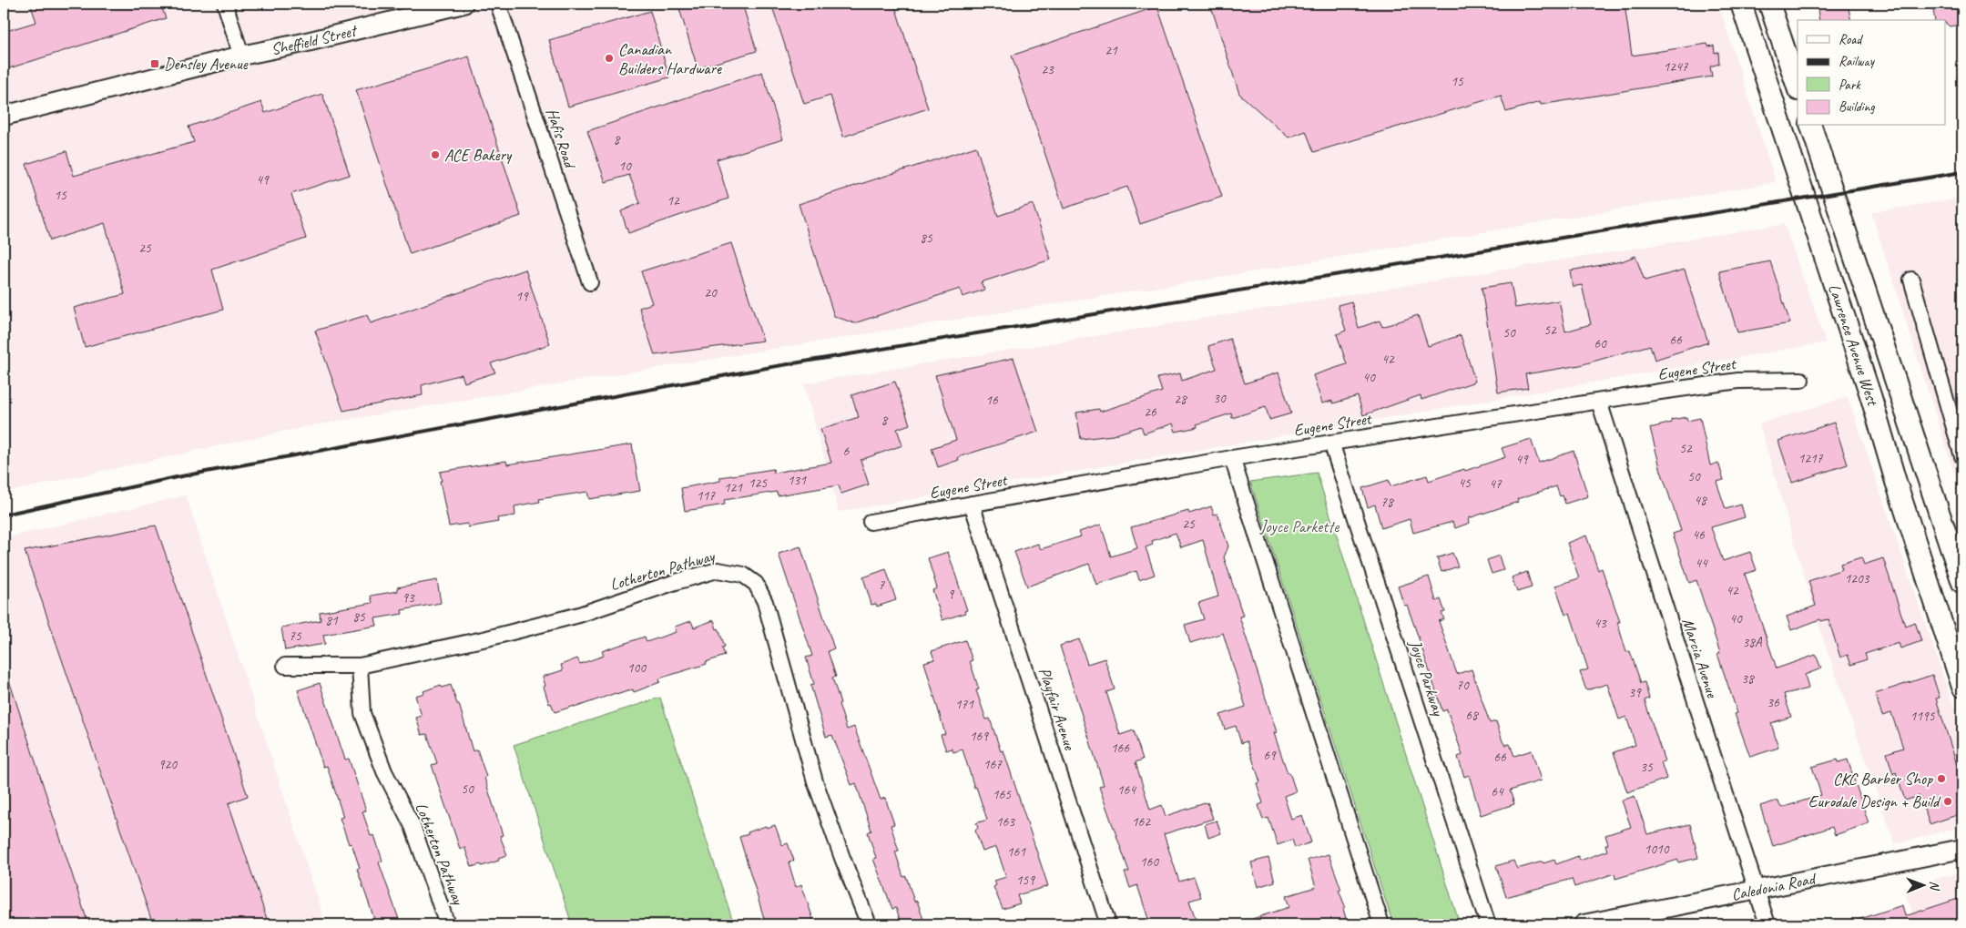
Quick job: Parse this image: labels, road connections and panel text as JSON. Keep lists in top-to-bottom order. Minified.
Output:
{"streets":{"main road":["Lawrence Avenue West"],"street":["Sheffield Street","Hafis Road","Eugene Street","Lotherton Pathway","Marcia Avenue","Joyce Parkway","Playfair Avenue","Caledonia Road"]},"crossings":[["Eugene Street","Marcia Avenue"],["Eugene Street","Joyce Parkway"],["Eugene Street","Playfair Avenue"],["Marcia Avenue","Caledonia Road"]],"parks":["Joyce Parkette"],"places":{"other":["Canadian Builders Hardware","ACE Bakery","CKC Barber Shop","Eurodale Design + Build"],"transit":["Densley Avenue"]},"house_numbers":["21","1247","23","15","8","10","49","15","12","85","25","20","19","52","50","66","60","42","40","30","28","16","26","8","52","6","1217","49","50","131","125","45","47","121","117","48","78","25","46","44","1203","7","42","9","93","85","40","81","43","75","38A","100","38","70","39","36","171","68","1195","169","166","69","66","920","167","35","50","164","64","165","163","162","1010","161","160","159"],"legend":["Road","Railway","Park","Building"],"north":"right"}
